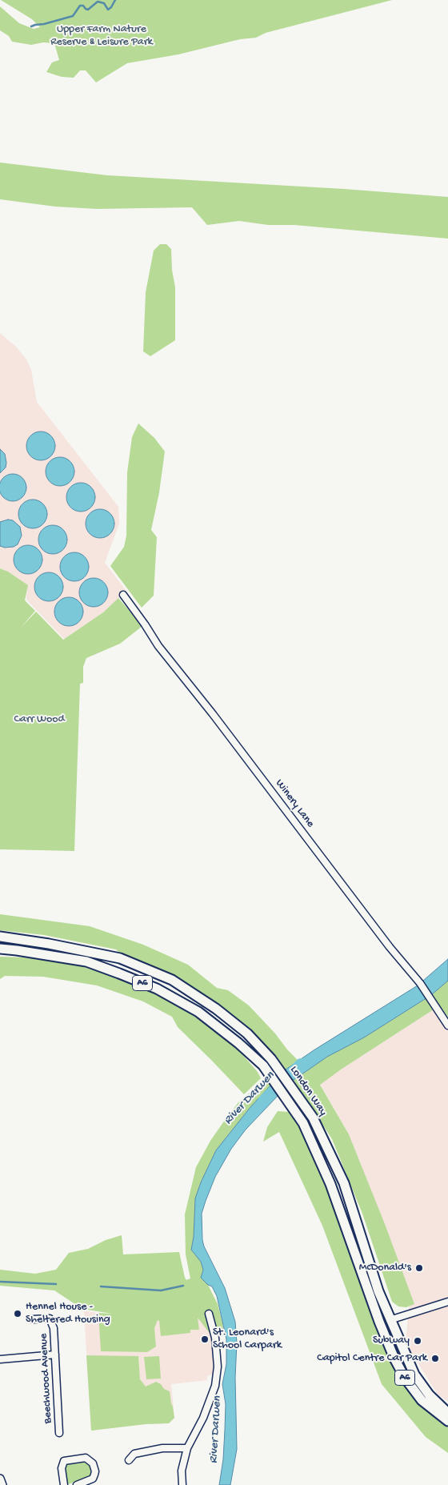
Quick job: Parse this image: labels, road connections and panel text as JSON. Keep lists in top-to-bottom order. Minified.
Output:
{"streets":{"highway":["A6","London Way"],"street":["Winery Lane","Beechwood Avenue"]},"water":["River Darwen"],"parks":["Upper Farm Nature Reserve & Leisure Park","Carr Wood"],"places":["McDonald's","Hennel House - Sheltered Housing","St. Leonard's School Carpark","Subway","Capitol Centre Car Park"]}
